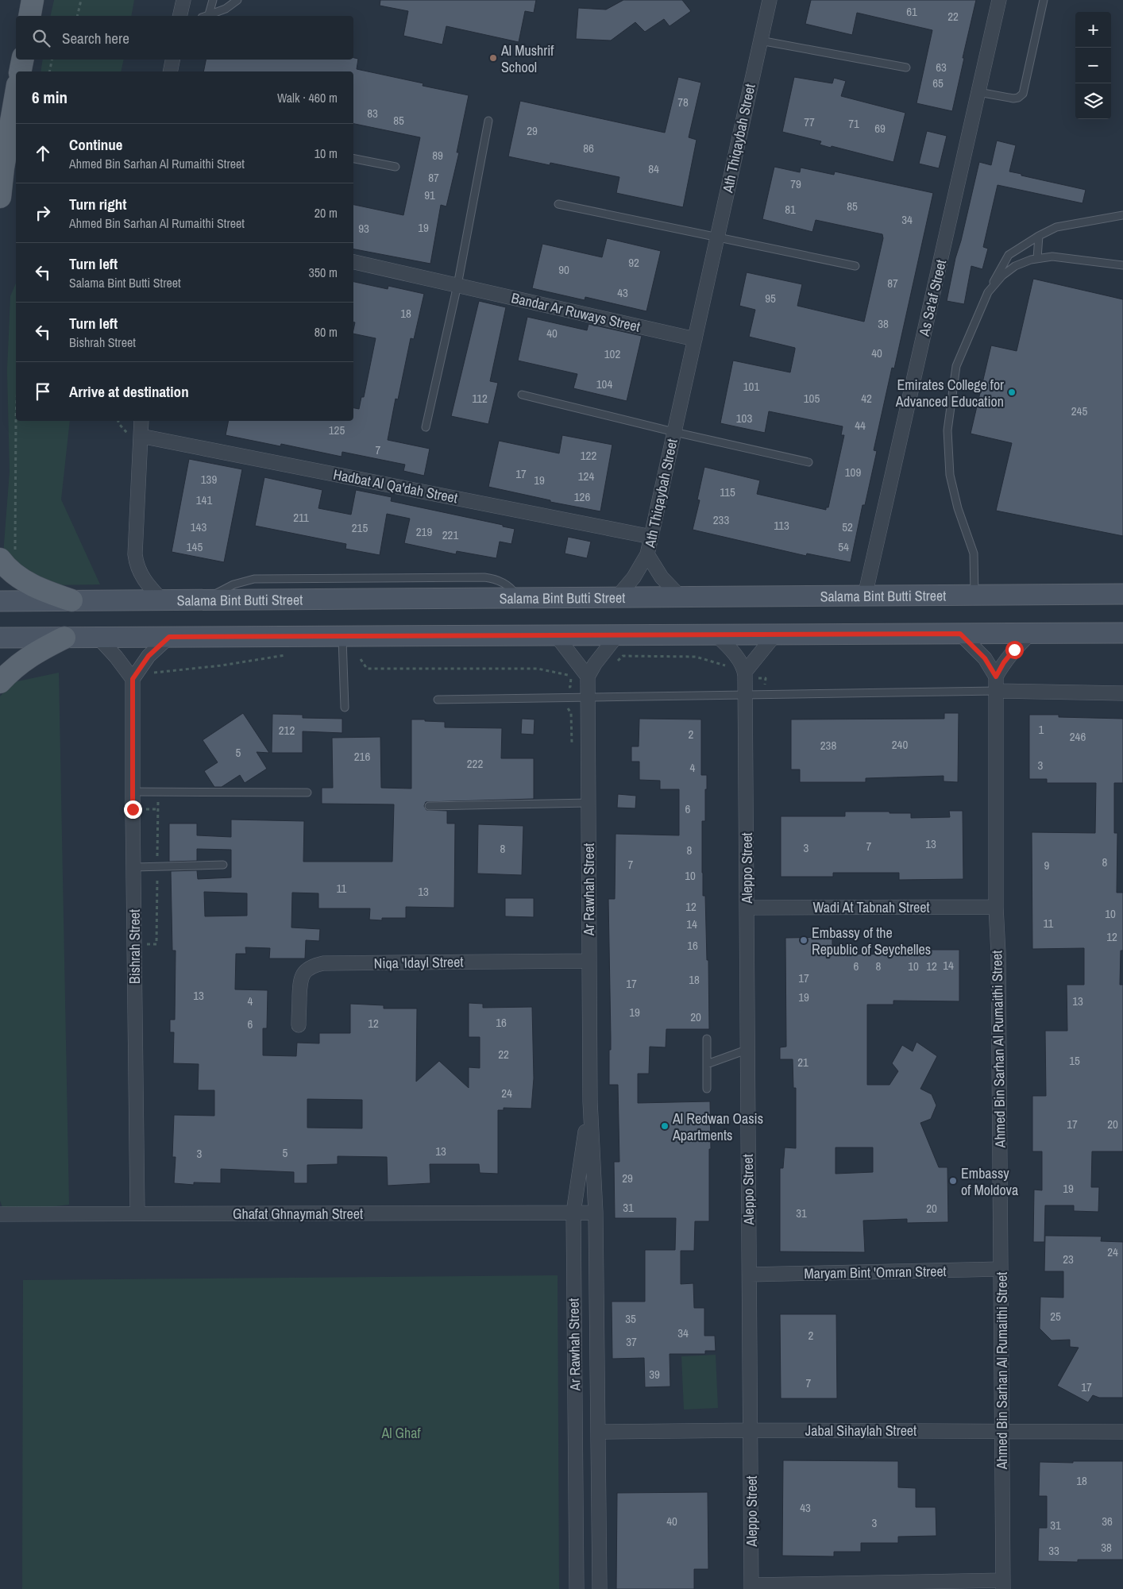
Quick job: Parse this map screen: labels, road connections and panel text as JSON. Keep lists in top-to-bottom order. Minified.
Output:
{"streets":{"main road":["Salama Bint Butti Street"],"street":["Ath Thiqaybah Street","As Sa'af Street","Bandar Ar Ruways Street","Hadbat Al Qa'dah Street","Aleppo Street","Ar Rawhah Street","Wadi At Tabnah Street","Bishrah Street","Niqa 'Idayl Street","Ahmed Bin Sarhan Al Rumaithi Street","Ghafat Ghnaymah Street","Maryam Bint 'Omran Street","Jabal Sihaylah Street"]},"crossings":[["Ath Thiqaybah Street","Bandar Ar Ruways Street"],["Ath Thiqaybah Street","Hadbat Al Qa'dah Street"],["Ath Thiqaybah Street","Salama Bint Butti Street"],["As Sa'af Street","Salama Bint Butti Street"],["Aleppo Street","Wadi At Tabnah Street"],["Aleppo Street","Maryam Bint 'Omran Street"],["Aleppo Street","Jabal Sihaylah Street"],["Ar Rawhah Street","Niqa 'Idayl Street"],["Ar Rawhah Street","Ghafat Ghnaymah Street"],["Ar Rawhah Street","Jabal Sihaylah Street"],["Wadi At Tabnah Street","Ahmed Bin Sarhan Al Rumaithi Street"],["Bishrah Street","Ghafat Ghnaymah Street"],["Ahmed Bin Sarhan Al Rumaithi Street","Maryam Bint 'Omran Street"],["Ahmed Bin Sarhan Al Rumaithi Street","Jabal Sihaylah Street"]],"parks":["Al Ghaf"],"places":["Al Mushrif School","Emirates College for Advanced Education","Embassy of the Republic of Seychelles","Al Redwan Oasis Apartments","Embassy of Moldova"],"house_numbers":["61","22","63","65","78","83","85","77","71","69","29","86","89","84","87","79","91","85","81","34","19","93","92","90","87","43","95","18","38","40","40","102","104","101","112","105","42","245","103","44","125","7","122","109","17","124","139","19","115","126","141","211","233","113","143","52","215","219","221","145","54","1","212","2","246","240","238","5","216","222","3","4","6","13","7","3","8","8","8","7","9","10","11","13","12","10","11","14","12","16","14","6","8","10","12","17","18","17","13","19","4","13","19","20","16","12","6","22","15","21","24","17","20","13","5","3","29","19","31","20","31","24","23","25","35","34","2","37","39","7","17","18","43","40","36","3","31","38","33"],"page":{"map_buttons":["+","−"],"search":"Search here","heading":["6 min","Walk · 460 m"],"list":[["Continue","Ahmed Bin Sarhan Al Rumaithi Street","10 m"],["Turn right","Ahmed Bin Sarhan Al Rumaithi Street","20 m"],["Turn left","Salama Bint Butti Street","350 m"],["Turn left","Bishrah Street","80 m"],"Arrive at destination"]}}
